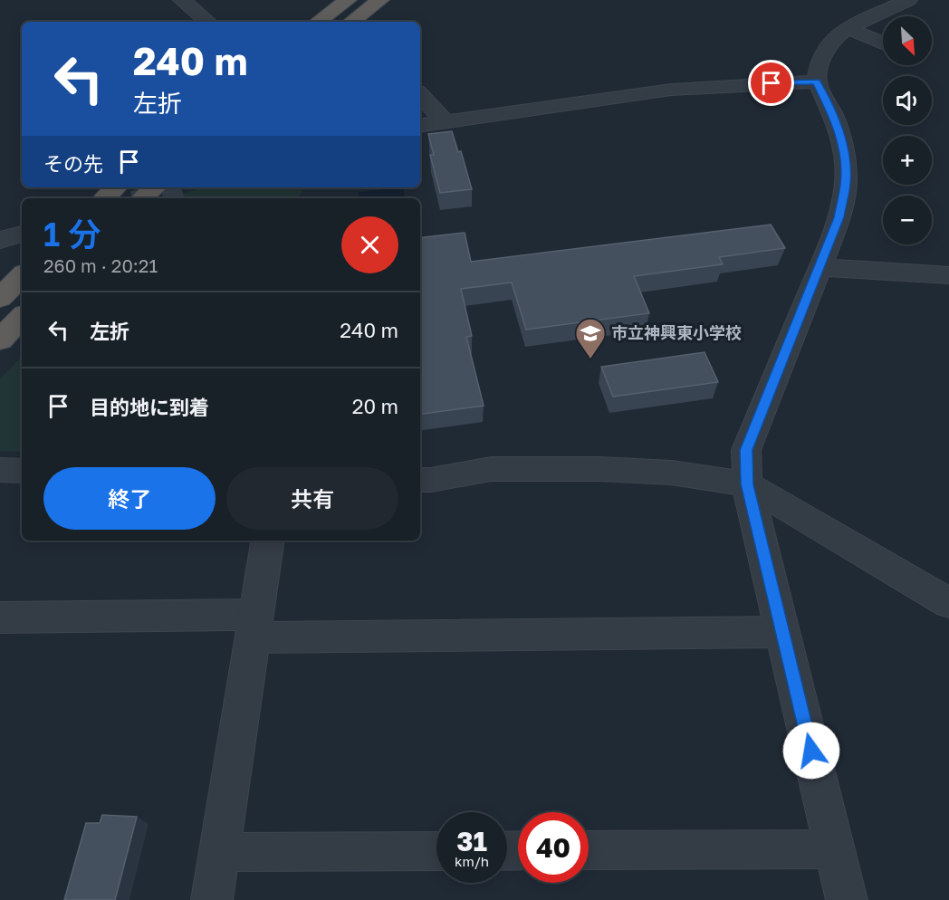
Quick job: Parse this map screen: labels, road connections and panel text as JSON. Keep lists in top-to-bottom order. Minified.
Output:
{"places":{"school or university":["市立神興東小学校"]},"north":"bottom right","page":{"map_buttons":["+","−"],"turn":["240 m","左折"],"then":"その先","heading":["1 分","260 m · 20:21"],"list":[{"name":"左折","value":"240 m"},{"name":"目的地に到着","value":"20 m"}],"buttons":["終了","共有"],"speed":"31 km/h","limit":"40"}}
